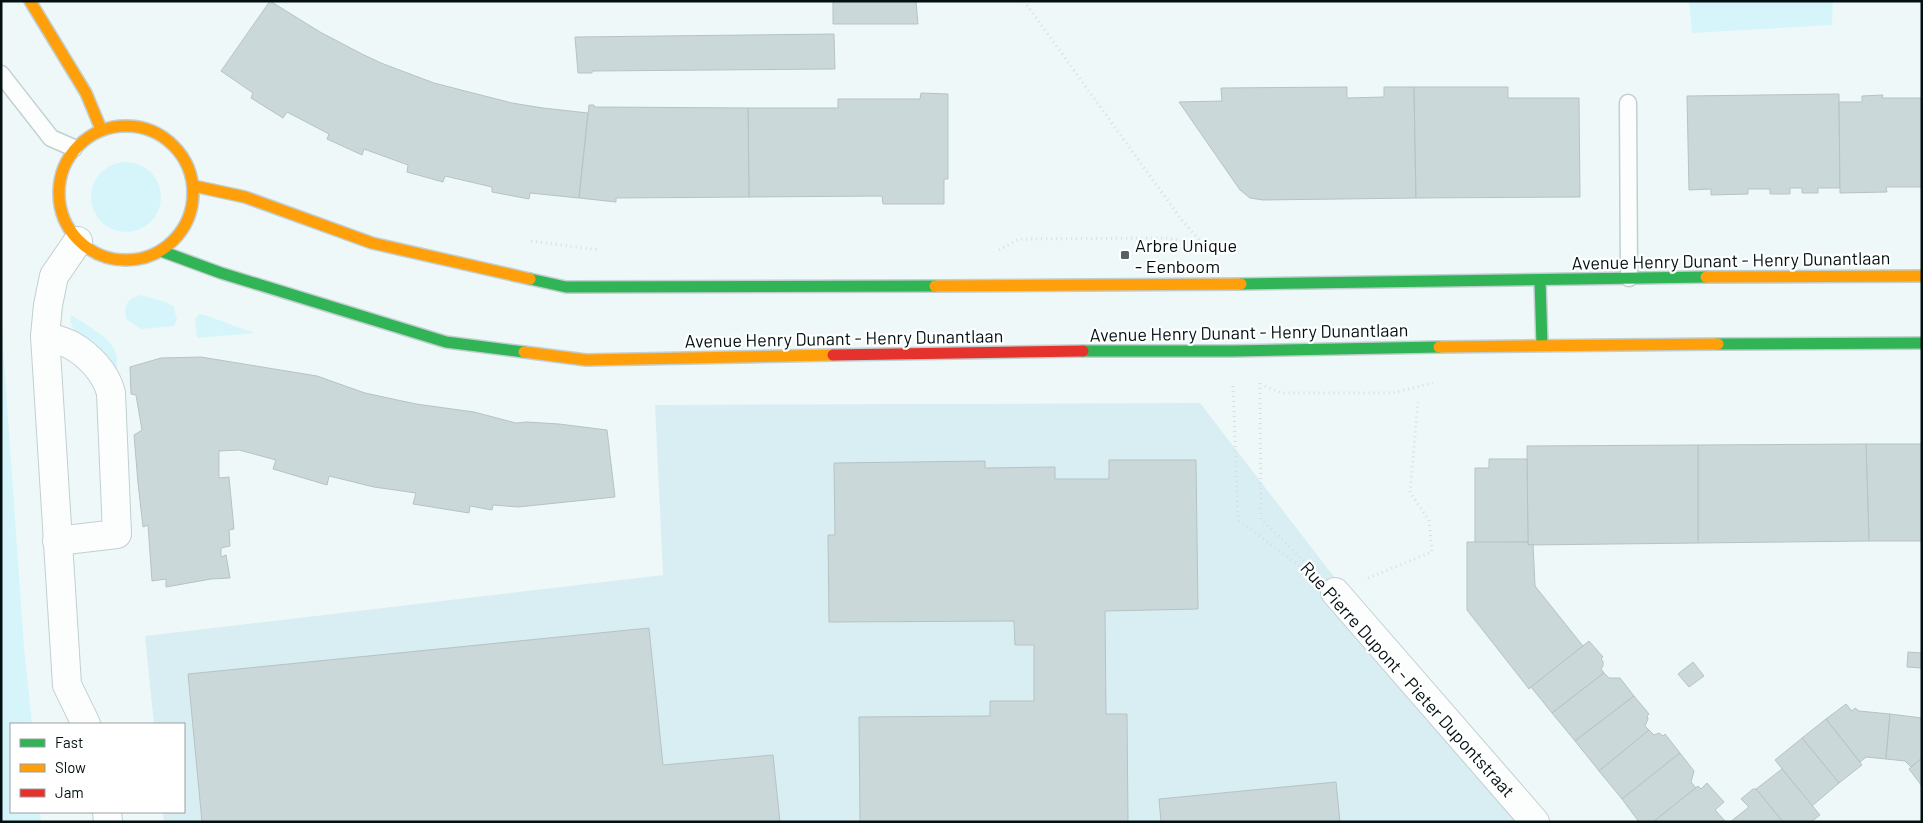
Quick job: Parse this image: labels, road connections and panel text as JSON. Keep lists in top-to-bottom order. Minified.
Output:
{"streets":{"street":["Avenue Henry Dunant - Henry Dunantlaan","Rue Pierre Dupont - Pieter Dupontstraat"]},"crossings":[["Avenue Henry Dunant - Henry Dunantlaan","Rue Pierre Dupont - Pieter Dupontstraat"]],"places":{"transit":["Arbre Unique - Eenboom"]},"legend":["Fast","Slow","Jam"]}
